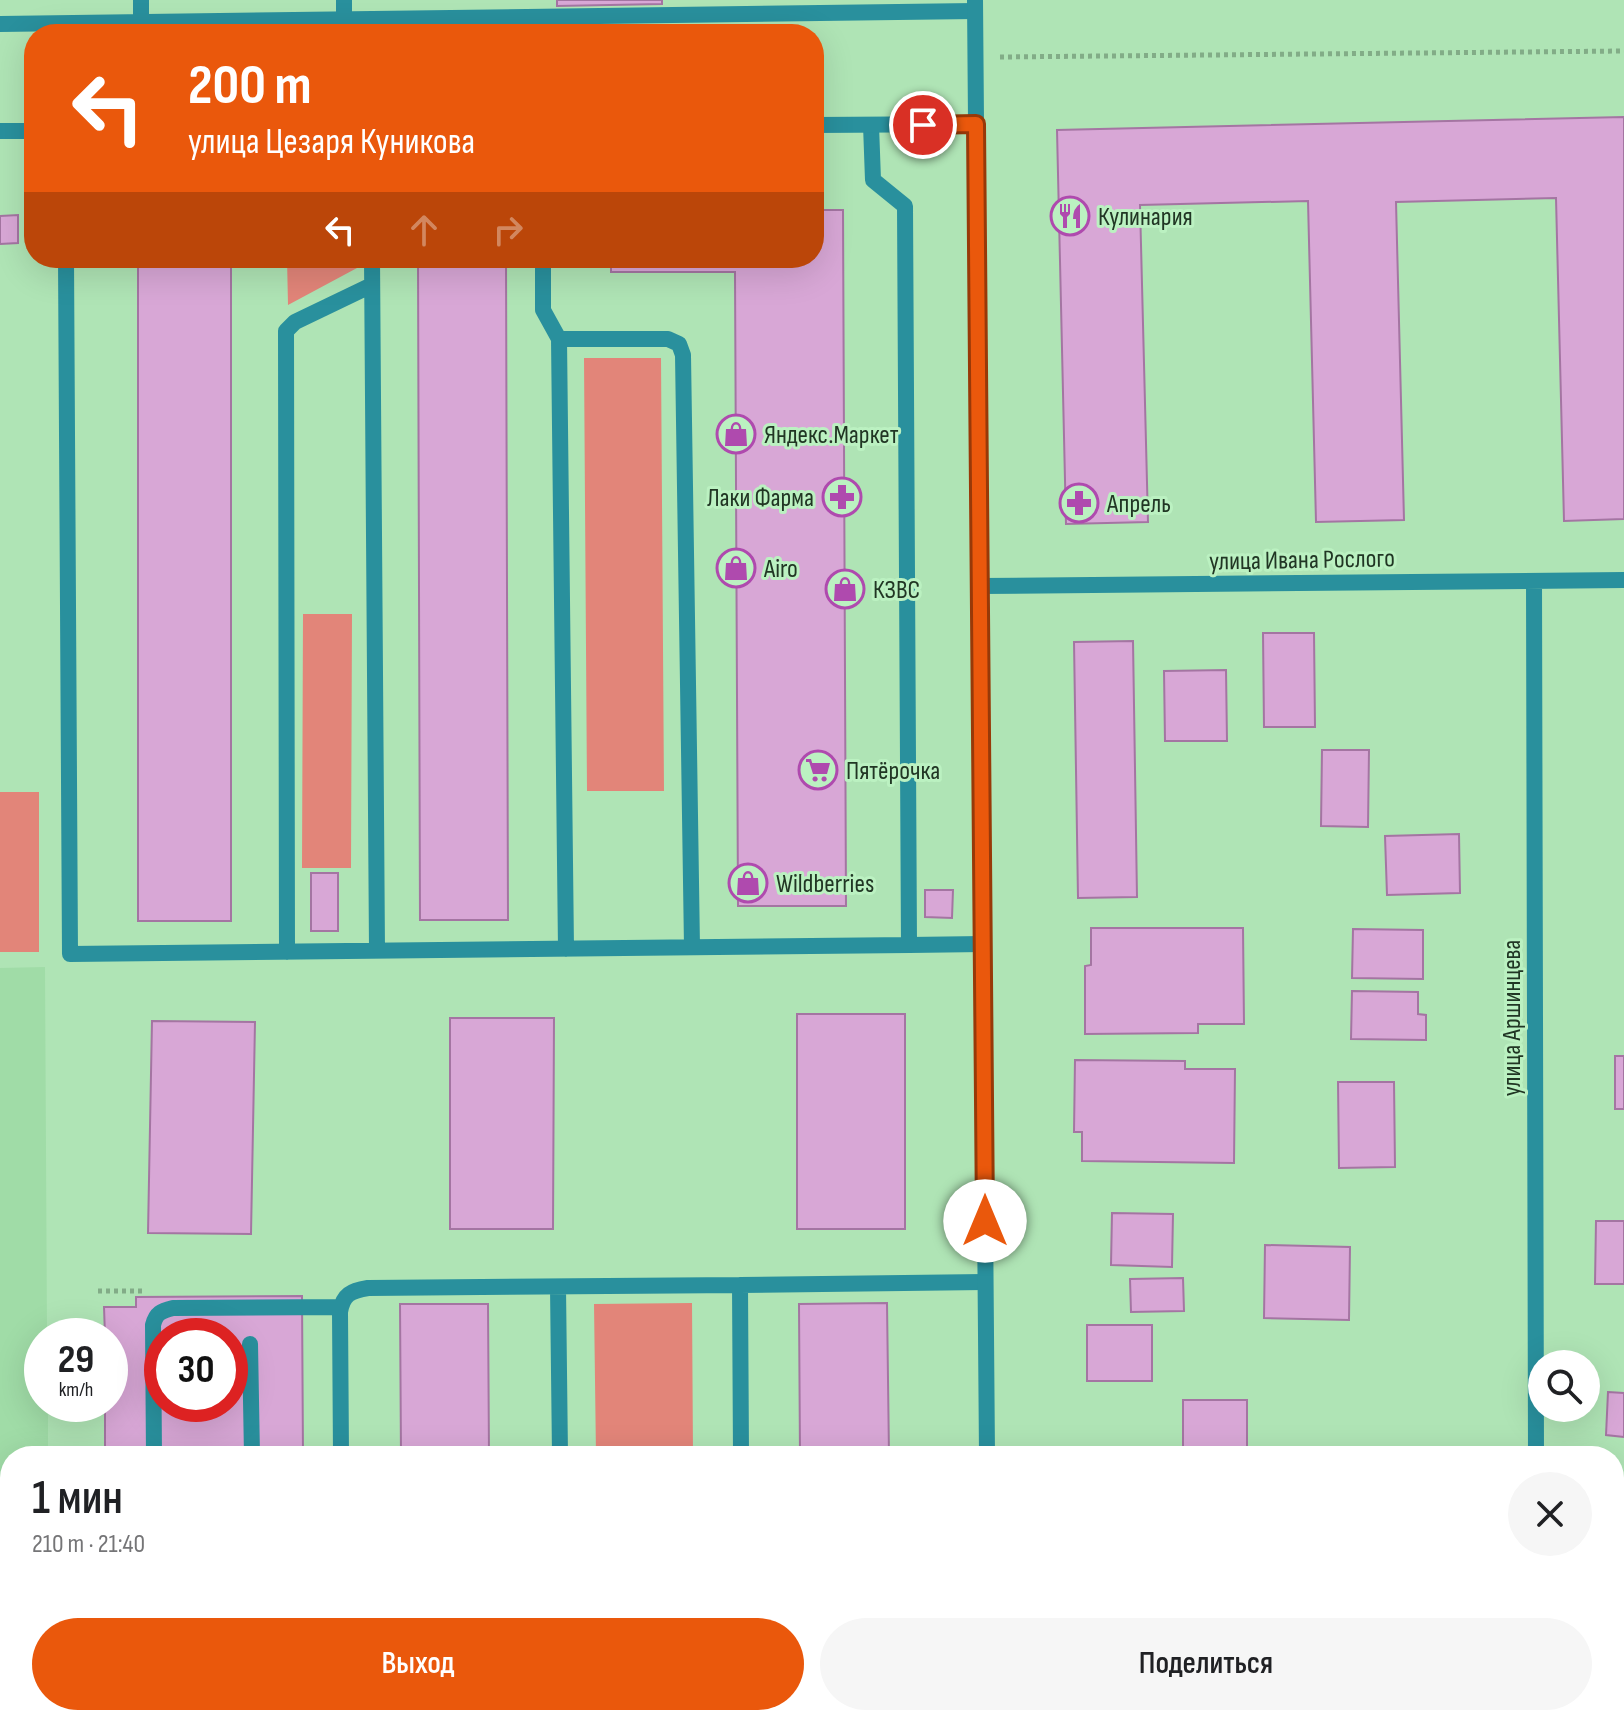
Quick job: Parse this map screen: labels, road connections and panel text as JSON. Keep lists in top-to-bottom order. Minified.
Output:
{"streets":{"street":["улица Ивана Рослого","улица Аршинцева"]},"crossings":[["улица Ивана Рослого","улица Аршинцева"]],"places":{"restaurant":["Кулинария"],"shop":["Яндекс.Маркет","Airo","КЗВС","Wildberries"],"pharmacy":["Лаки Фарма","Апрель"],"supermarket":["Пятёрочка"]},"page":{"turn":["200 m","улица Цезаря Куникова"],"speed":"29 km/h","limit":"30","heading":["1 мин","210 m · 21:40"],"buttons":["Выход","Поделиться"]}}
